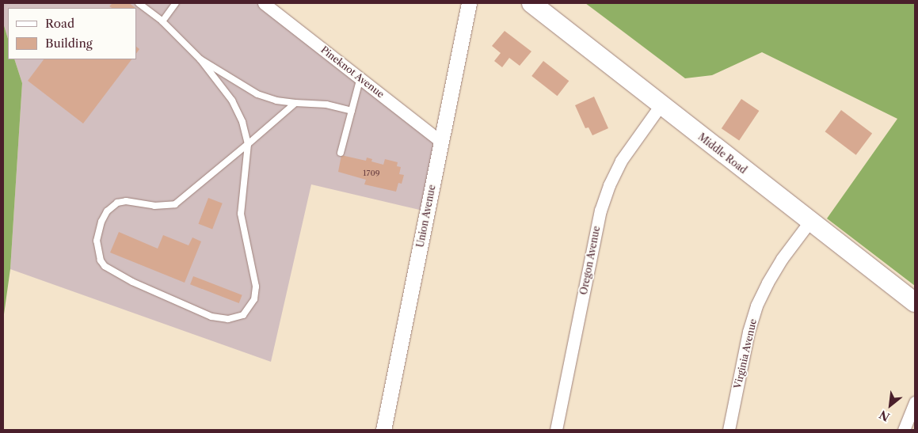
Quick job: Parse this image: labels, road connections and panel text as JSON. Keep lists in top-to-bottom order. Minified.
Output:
{"streets":{"main road":["Middle Road"],"street":["Pineknot Avenue","Union Avenue","Oregon Avenue","Virginia Avenue"]},"crossings":[["Pineknot Avenue","Union Avenue"],["Middle Road","Oregon Avenue"],["Middle Road","Virginia Avenue"]],"house_numbers":["1709"],"legend":["Road","Building"],"north":"bottom left"}
